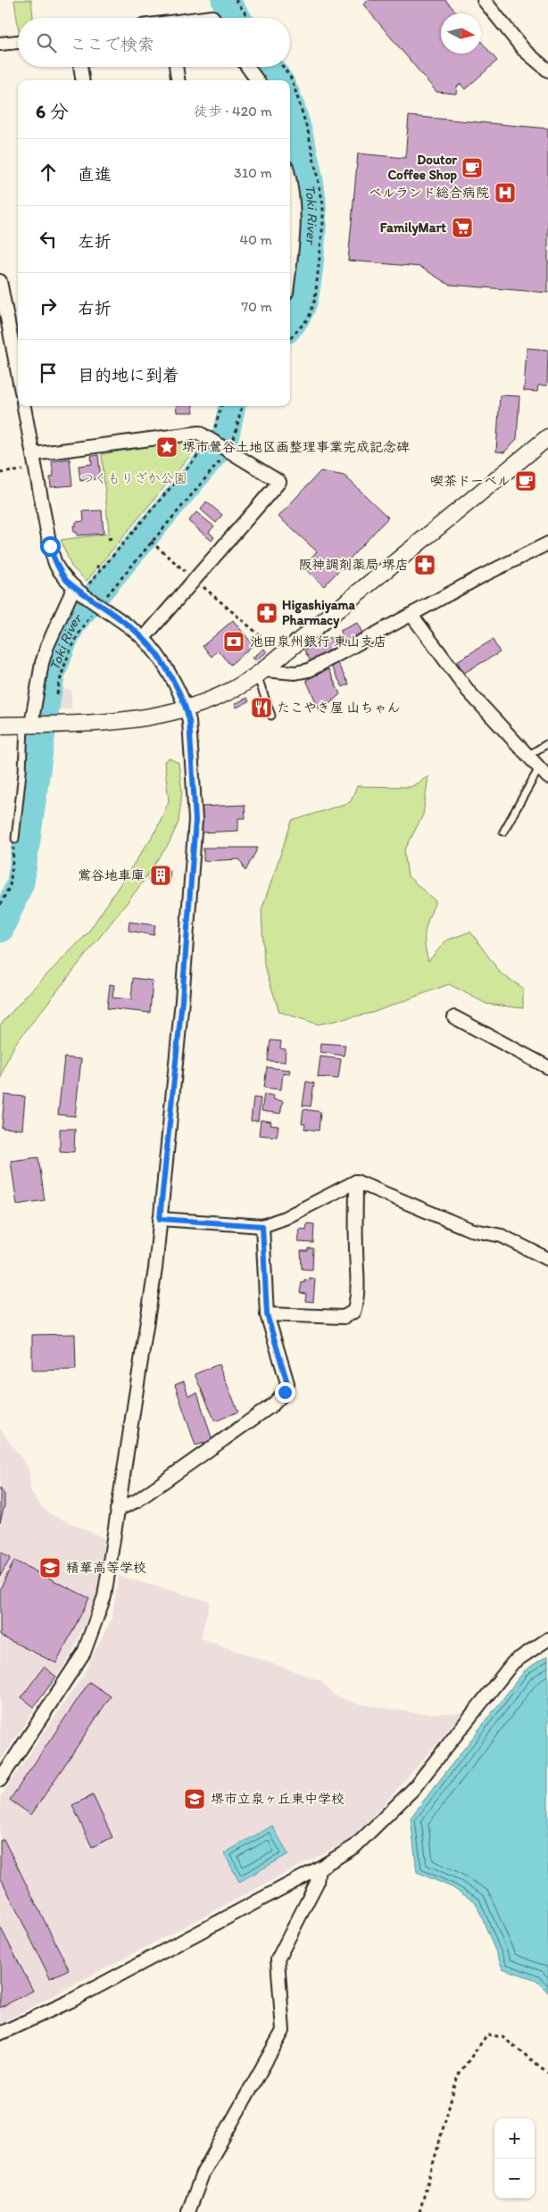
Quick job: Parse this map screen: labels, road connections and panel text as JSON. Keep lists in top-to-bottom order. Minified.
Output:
{"water":["Toki River"],"parks":["つくもりざか公園"],"places":{"cafe":["Doutor Coffee Shop","喫茶ドーベル"],"hospital":["ベルランド総合病院"],"supermarket":["FamilyMart"],"place":["堺市鶯谷土地区画整理事業完成記念碑"],"pharmacy":["阪神調剤薬局 堺店","Higashiyama Pharmacy"],"bank":["池田泉州銀行 東山支店"],"restaurant":["たこやき屋 山ちゃん"],"building":["鴬谷地車庫"],"school or university":["精華高等学校","堺市立泉ヶ丘東中学校"]},"north":"right","page":{"search":"ここで検索","heading":["6 分","徒歩 · 420 m"],"list":[["直進","310 m"],["左折","40 m"],["右折","70 m"],"目的地に到着"],"map_buttons":["+","−"]}}
